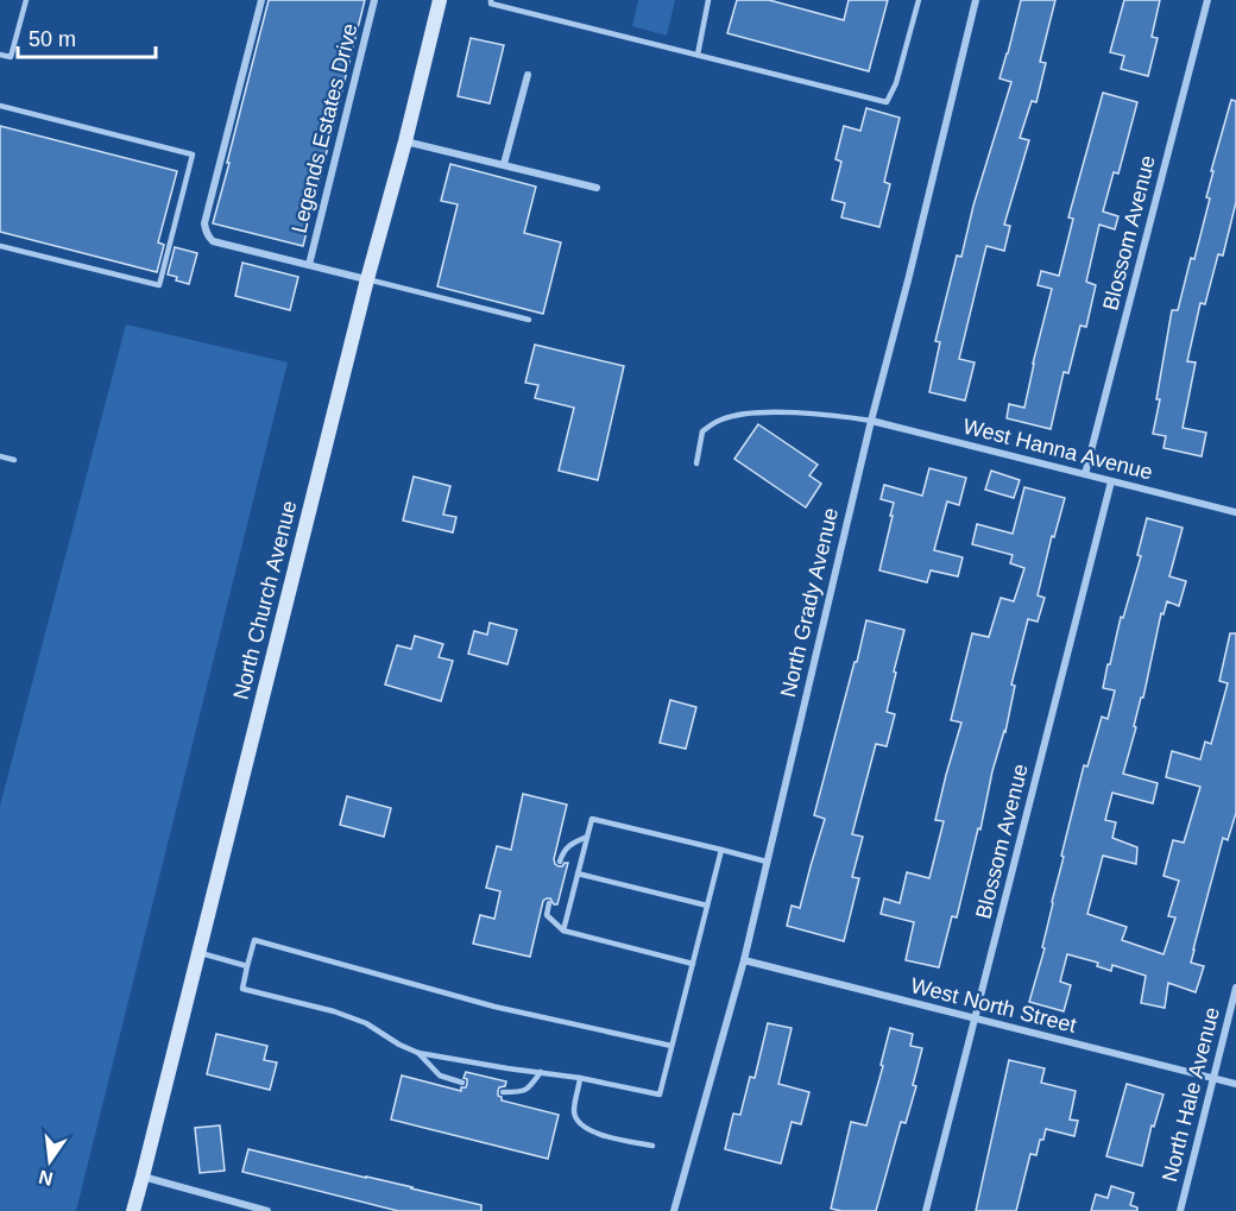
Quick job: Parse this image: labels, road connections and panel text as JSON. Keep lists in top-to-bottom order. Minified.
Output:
{"streets":{"street":["Legends Estates Drive","Blossom Avenue","West Hanna Avenue","North Church Avenue","North Grady Avenue","West North Street","North Hale Avenue"]},"crossings":[["Blossom Avenue","West Hanna Avenue"],["Blossom Avenue","West North Street"],["West Hanna Avenue","North Grady Avenue"],["North Grady Avenue","West North Street"],["West North Street","North Hale Avenue"]],"scale_bar":"50 m","north":"bottom"}
